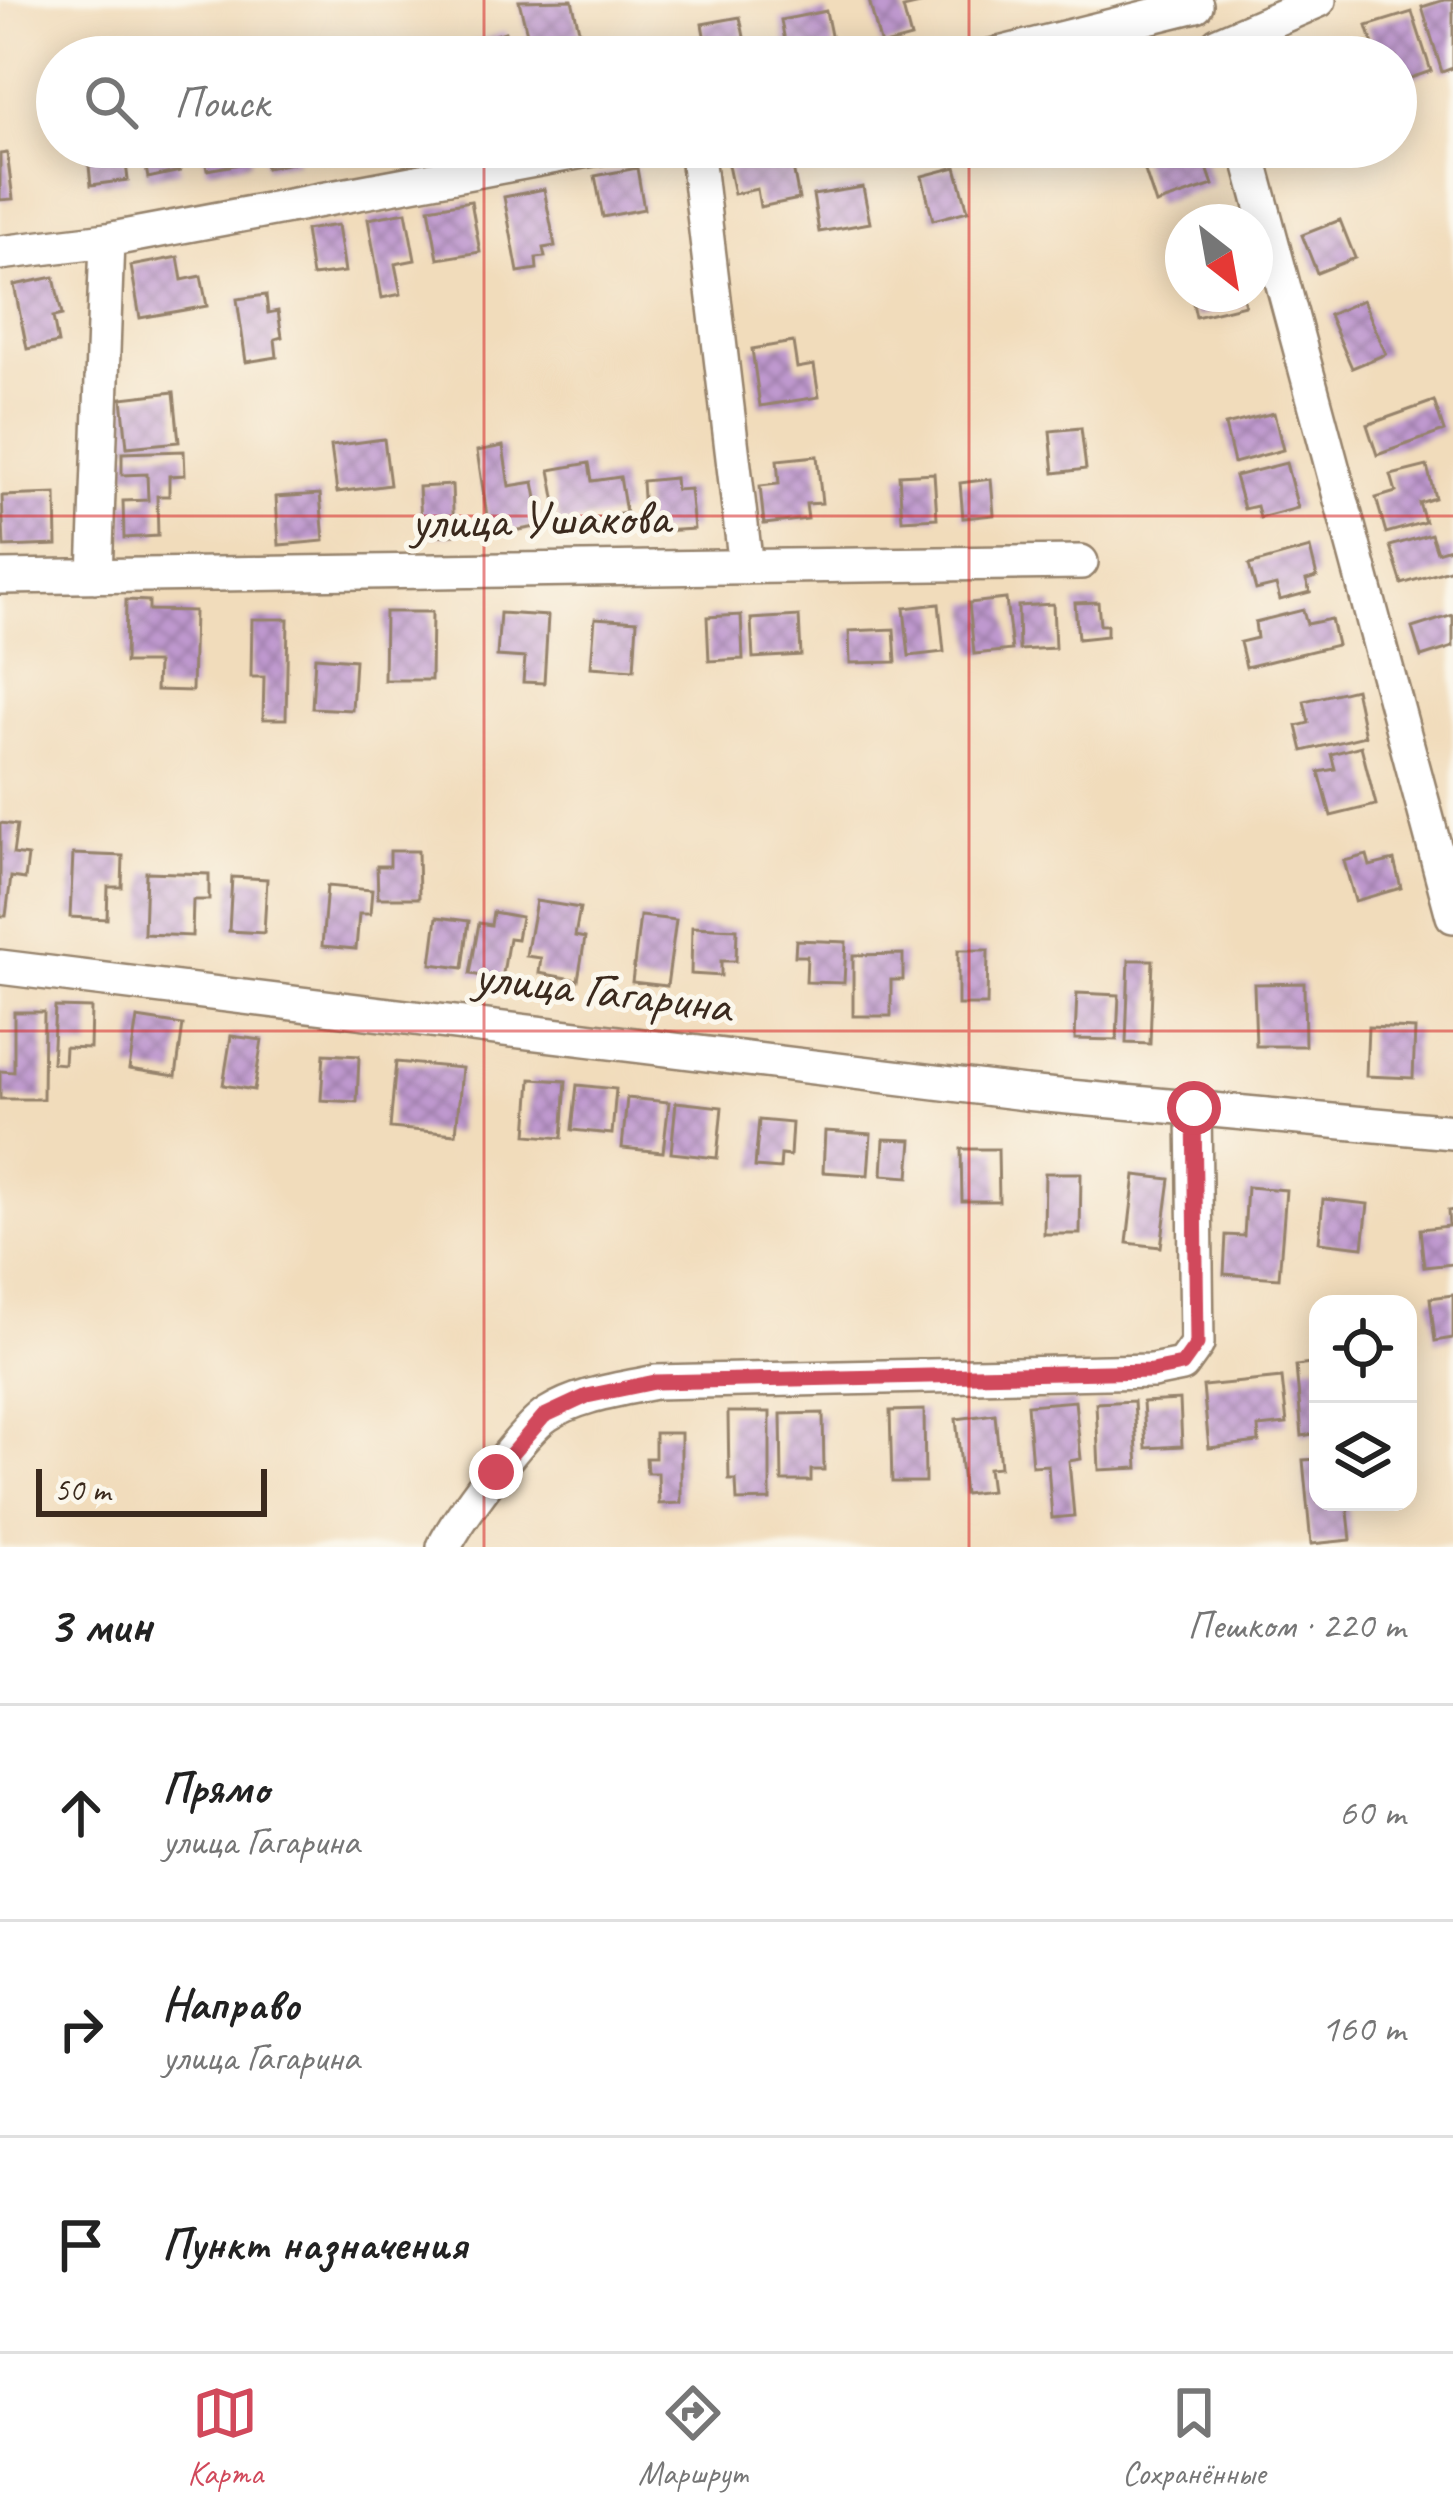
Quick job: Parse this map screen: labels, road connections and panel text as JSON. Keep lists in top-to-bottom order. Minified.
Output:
{"streets":{"street":["улица Ушакова","улица Гагарина"]},"scale_bar":"50 m","north":"bottom right","page":{"search":"Поиск","scale":"50 m","heading":["3 мин","Пешком · 220 m"],"list":[["Прямо","улица Гагарина","60 m"],["Направо","улица Гагарина","160 m"],"Пункт назначения"],"nav":["Карта","Маршрут","Сохранённые"]}}
